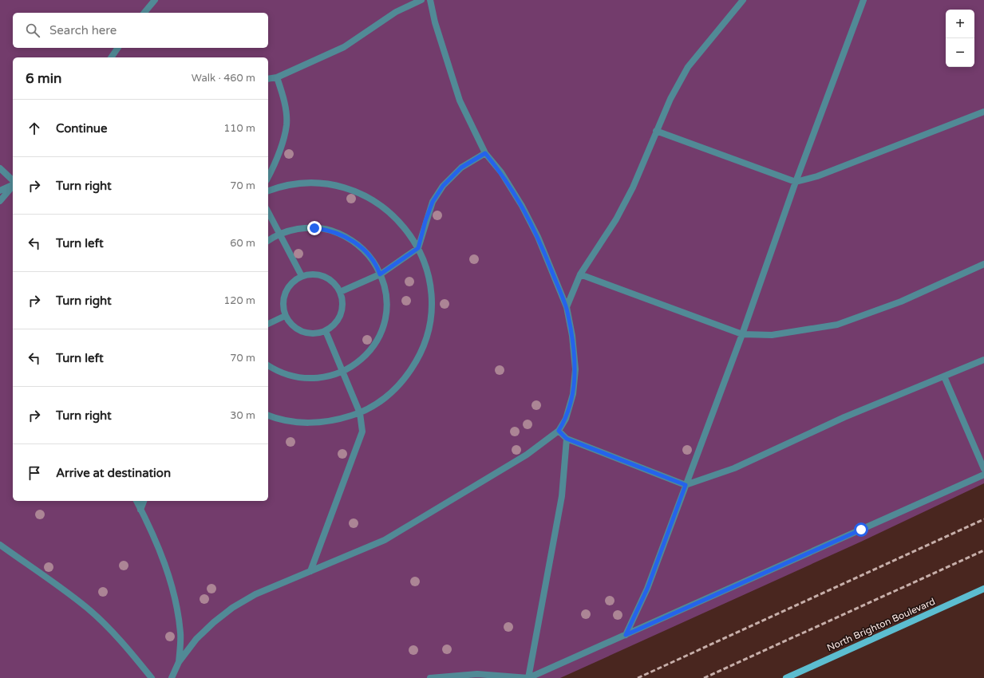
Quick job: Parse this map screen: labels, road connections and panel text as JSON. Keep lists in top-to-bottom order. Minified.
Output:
{"streets":{"main road":["North Brighton Boulevard"]},"page":{"map_buttons":["+","−"],"search":"Search here","heading":["6 min","Walk · 460 m"],"list":[["Continue","110 m"],["Turn right","70 m"],["Turn left","60 m"],["Turn right","120 m"],["Turn left","70 m"],["Turn right","30 m"],"Arrive at destination"]}}
